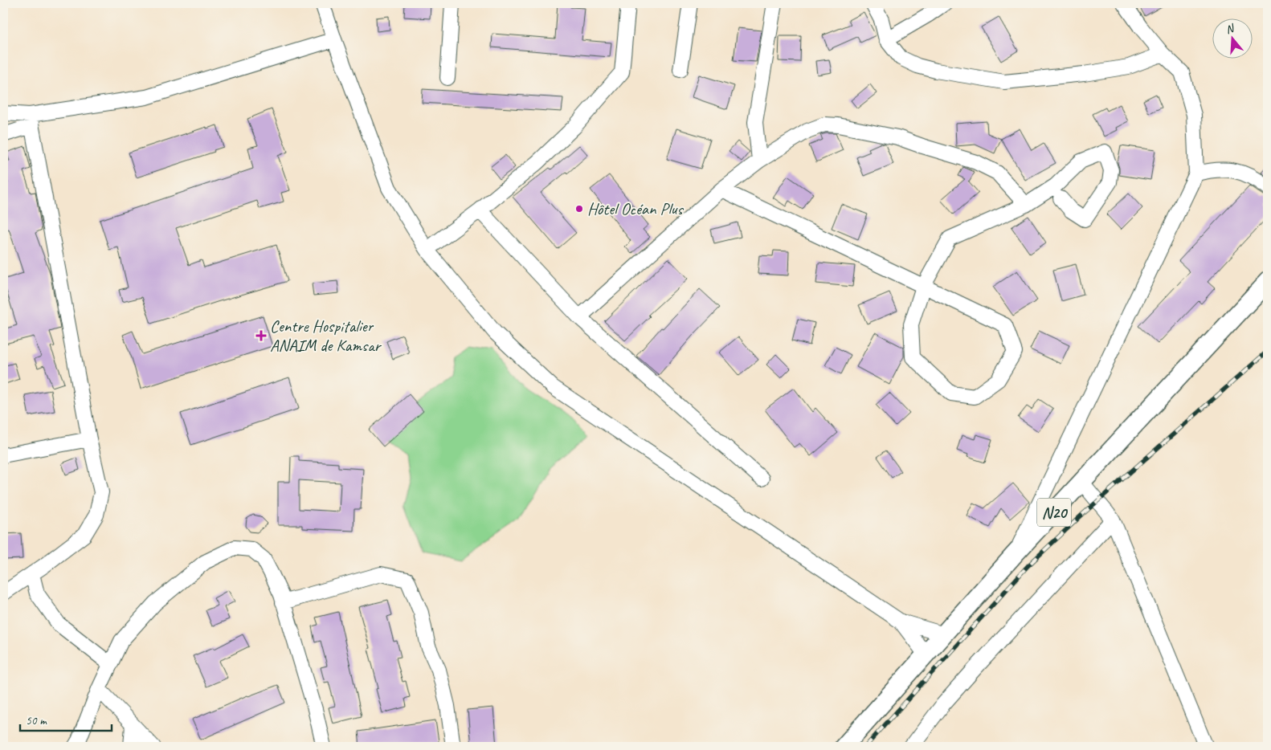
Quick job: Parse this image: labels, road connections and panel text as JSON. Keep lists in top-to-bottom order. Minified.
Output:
{"streets":{"main road":["N20"]},"places":{"other":["Hôtel Océan Plus"],"health":["Centre Hospitalier ANAIM de Kamsar"]},"scale_bar":"50 m","north":"top"}
